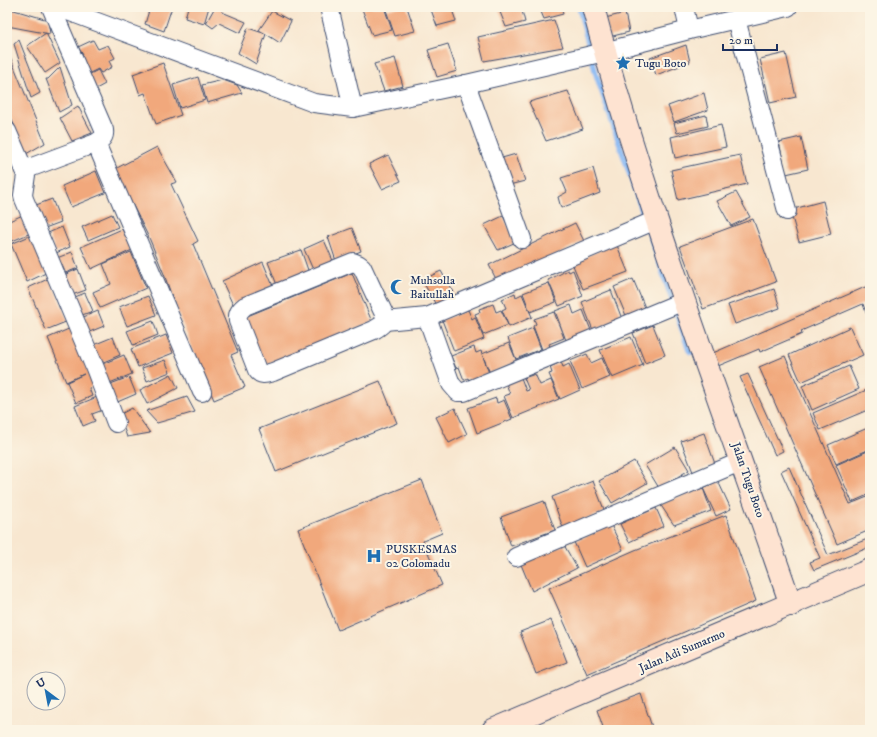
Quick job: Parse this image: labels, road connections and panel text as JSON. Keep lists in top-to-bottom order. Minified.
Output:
{"streets":{"main road":["Jalan Tugu Boto","Jalan Adi Sumarmo"]},"crossings":[["Jalan Tugu Boto","Jalan Adi Sumarmo"]],"places":{"place":["Tugu Boto"],"mosque":["Muhsolla Baitullah"],"hospital":["PUSKESMAS 02 Colomadu"]},"scale_bar":"20 m","north":"top left"}
